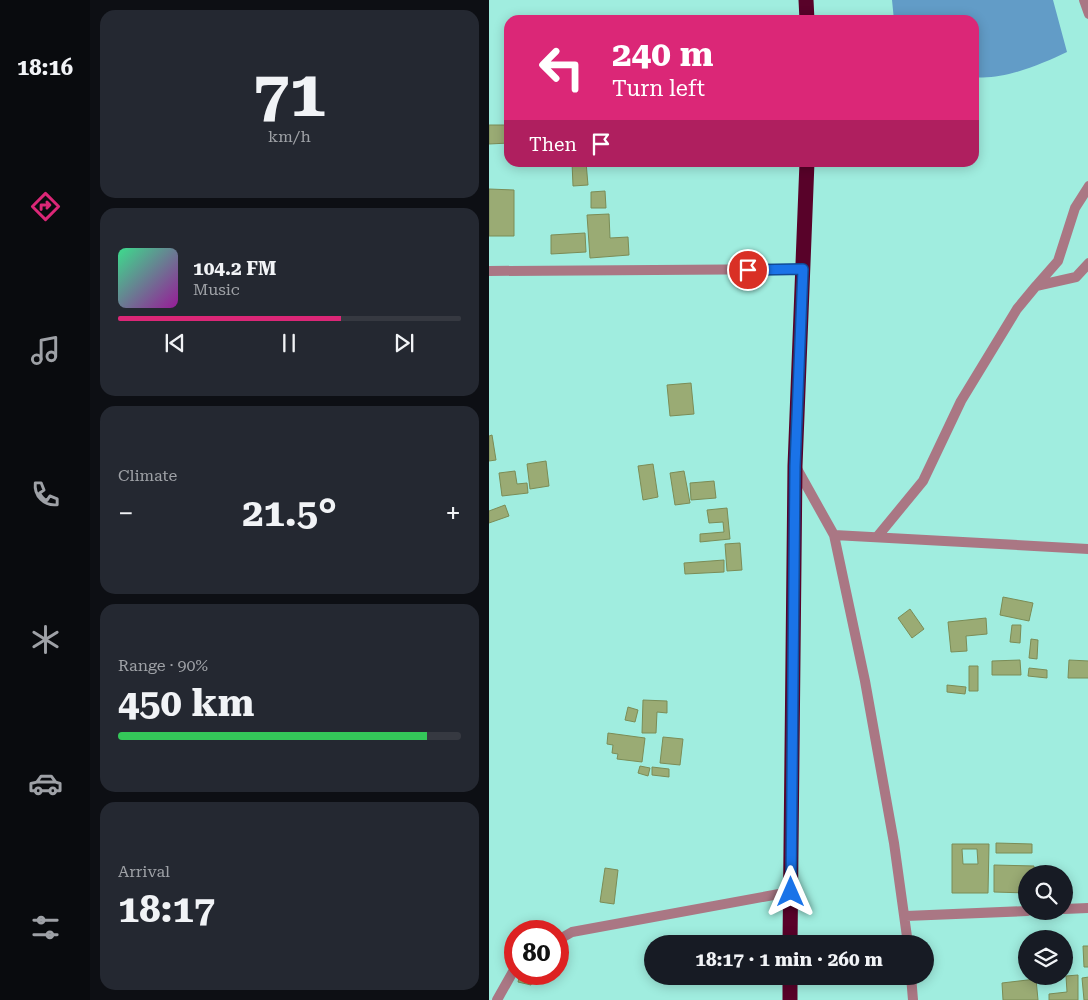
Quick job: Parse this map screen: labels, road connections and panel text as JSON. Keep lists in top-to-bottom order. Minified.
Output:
{"page":{"tabs":"18:16","tile":[["71","km/h"],"Climate",["Range · 90%","450 km"],["Arrival","18:17"]],"turn":["240 m","Turn left"],"then":"Then","song":["104.2 FM","Music"],"heat":["−","21.5°","+"],"limit":"80","trip":"18:17 · 1 min · 260 m"}}
